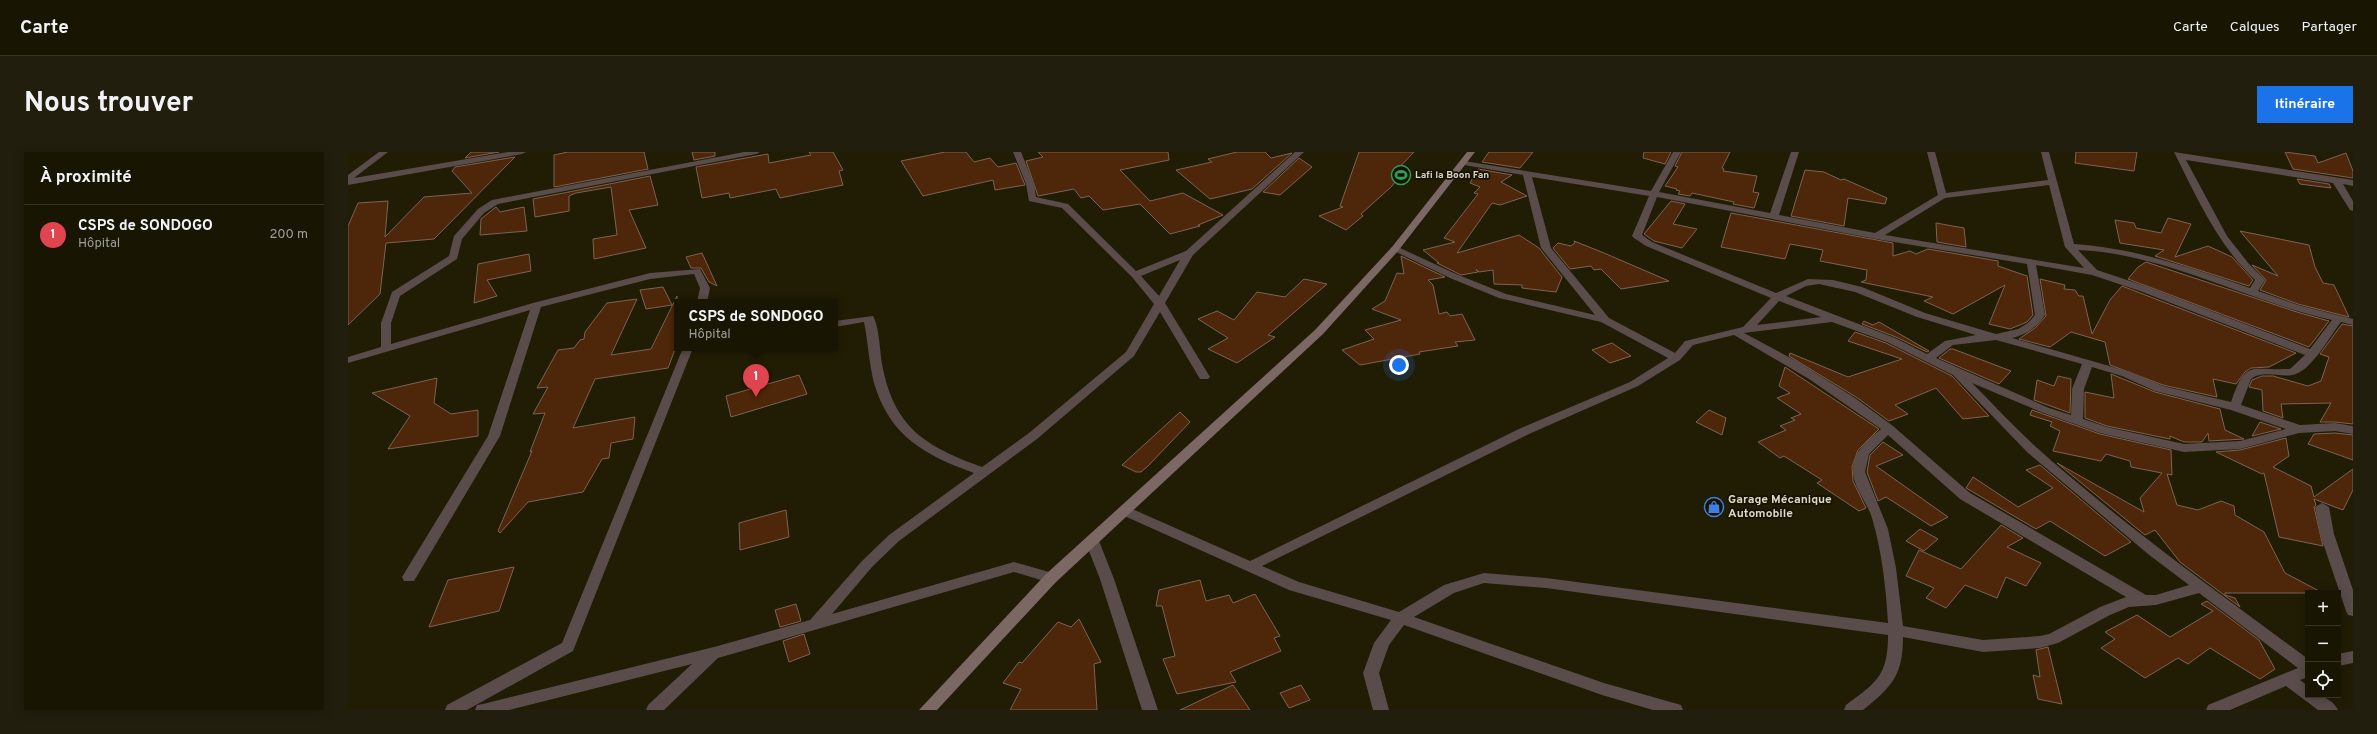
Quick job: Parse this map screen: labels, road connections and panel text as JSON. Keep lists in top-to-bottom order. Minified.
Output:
{"places":{"sports":["Lafi la Boon Fan"],"shop":["Garage Mécanique Automobile"]},"page":{"header":"Carte","nav":["Carte","Calques","Partager"],"title":"Nous trouver","buttons":"Itinéraire","heading":"À proximité","list":[{"mark":"1","name":"CSPS de SONDOGO","note":"Hôpital","value":"200 m"}],"popup":["CSPS de SONDOGO","Hôpital"],"pins":"1","map_buttons":["+","−"]}}
